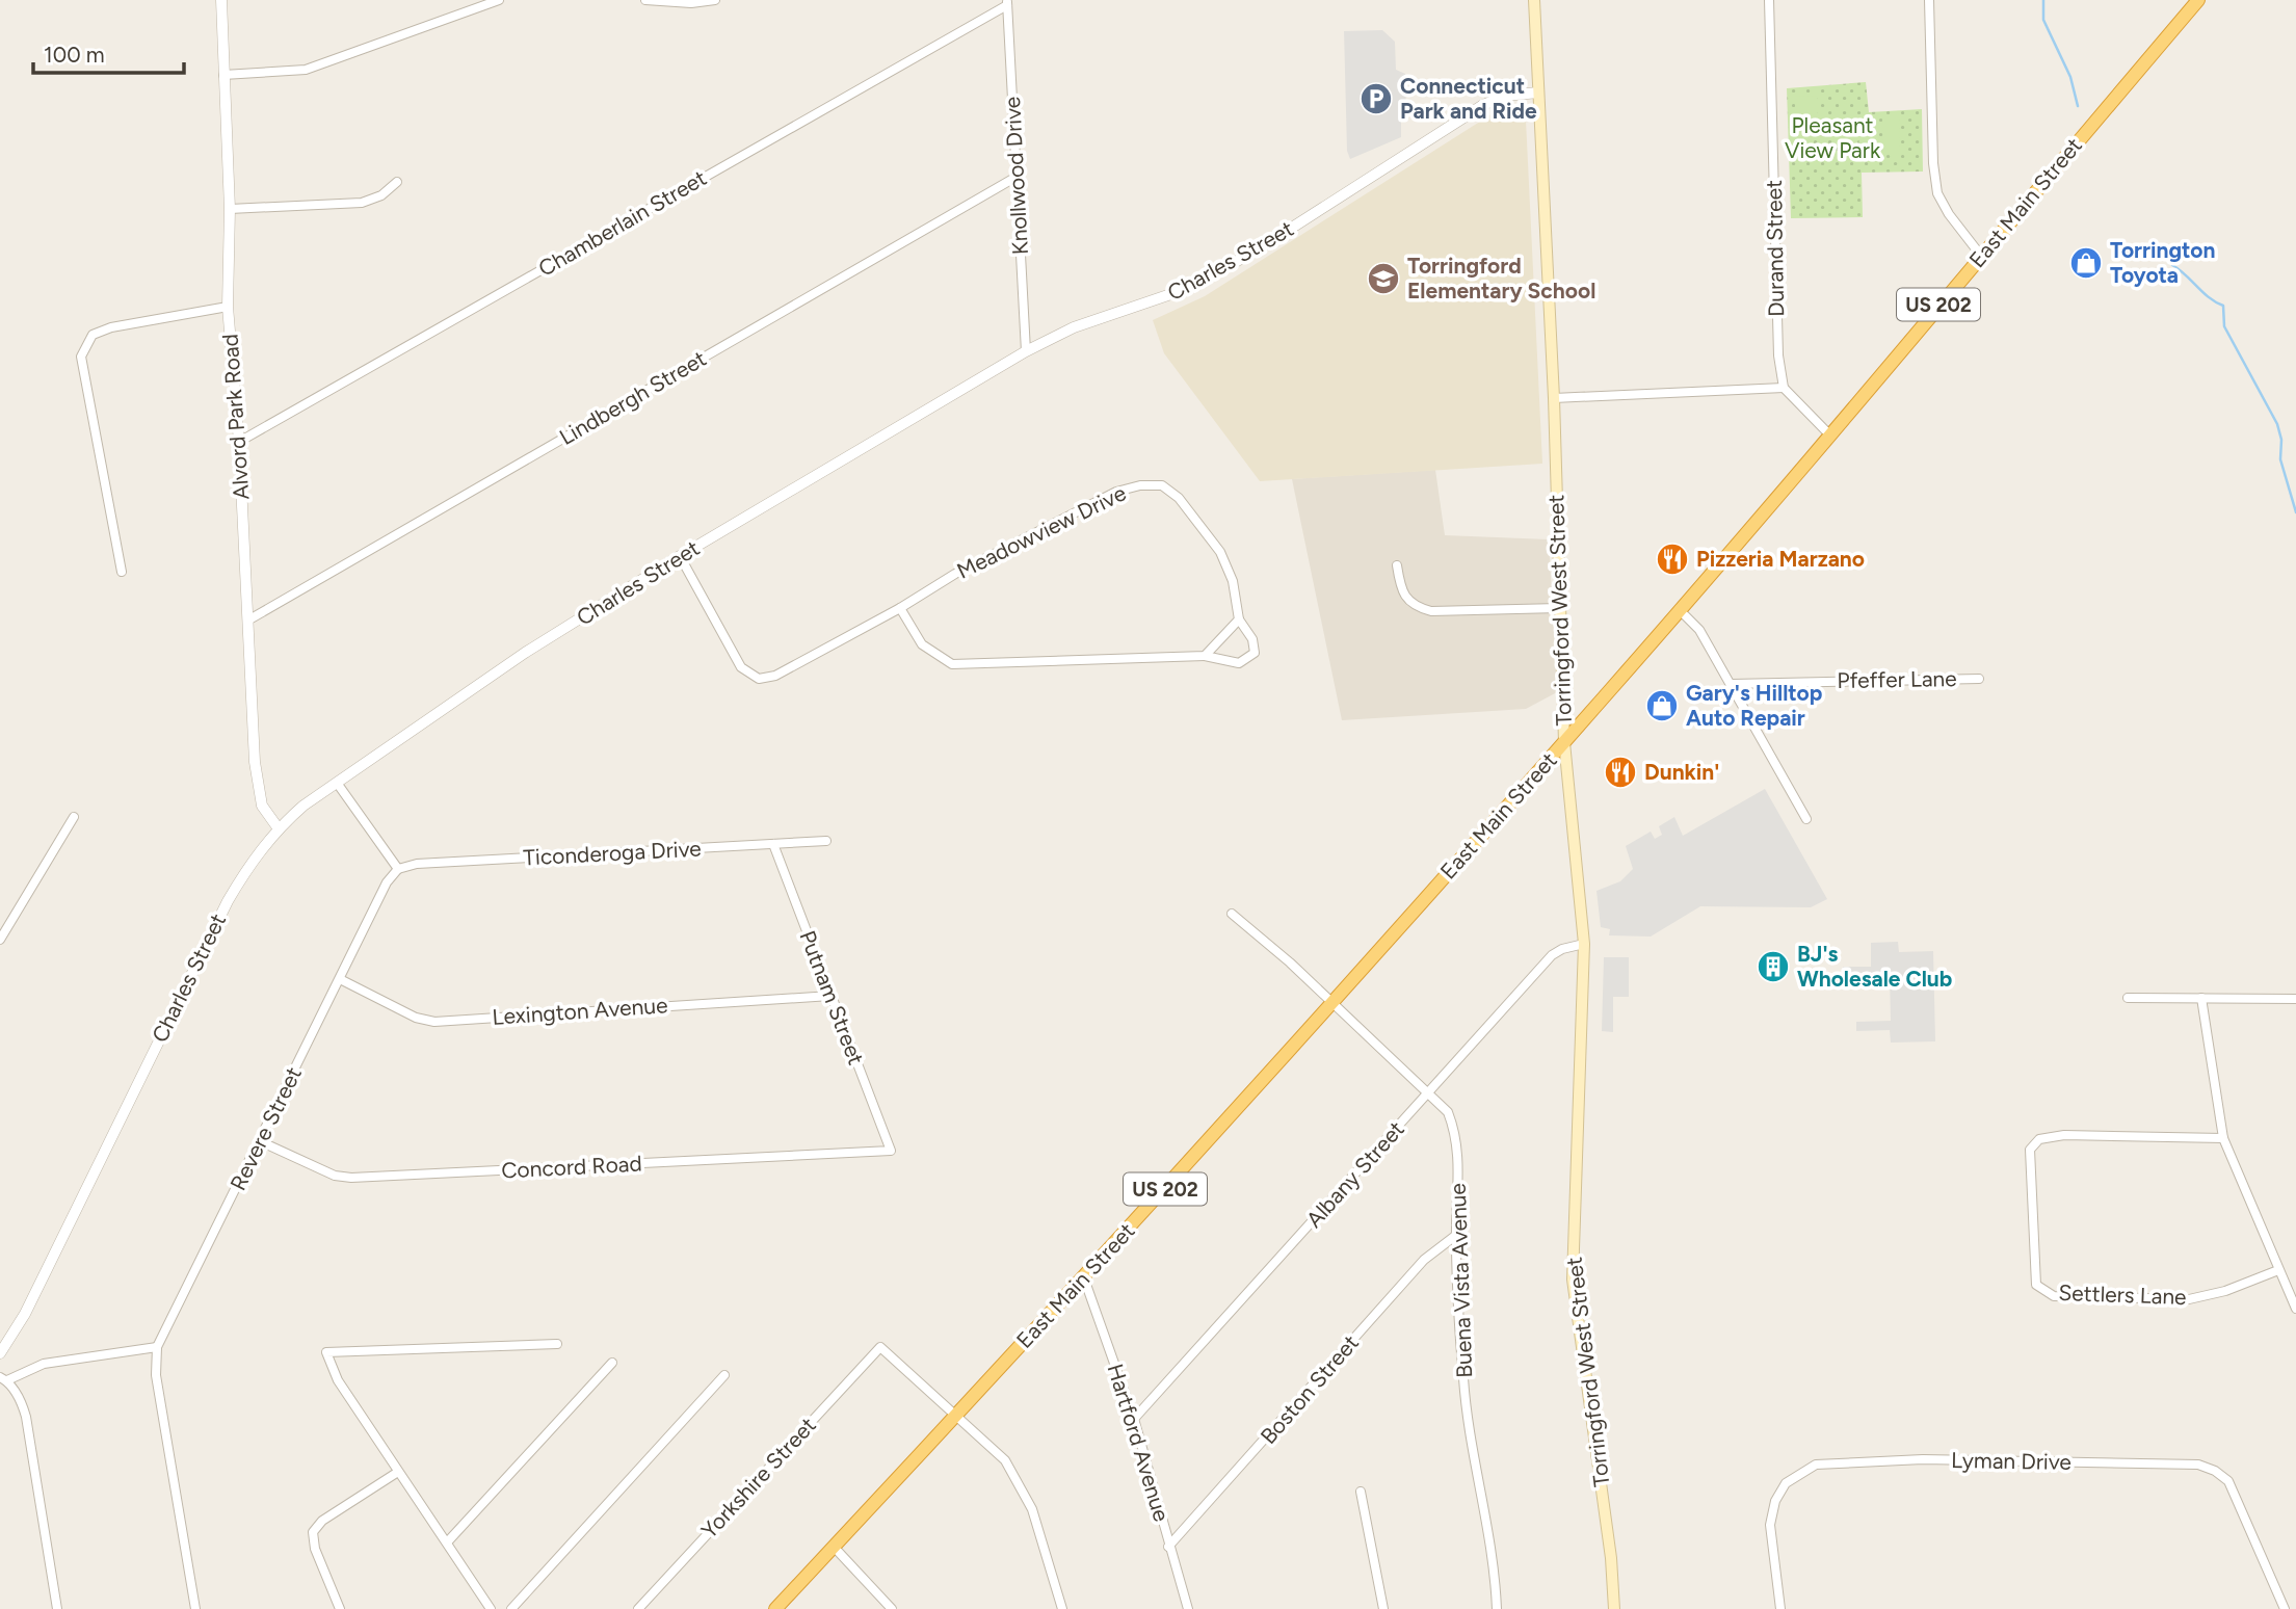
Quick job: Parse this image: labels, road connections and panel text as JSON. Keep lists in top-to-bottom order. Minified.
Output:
{"streets":{"highway":["East Main Street","US 202"],"main road":["Torringford West Street"],"street":["Knollwood Drive","Chamberlain Street","Durand Street","Charles Street","Lindbergh Street","Alvord Park Road","Meadowview Drive","Pfeffer Lane","Ticonderoga Drive","Putnam Street","Lexington Avenue","Revere Street","Concord Road","Albany Street","Buena Vista Avenue","Settlers Lane","Boston Street","Hartford Avenue","Lyman Drive","Yorkshire Street"]},"crossings":[["Knollwood Drive","Chamberlain Street"],["Knollwood Drive","Charles Street"],["Knollwood Drive","Lindbergh Street"],["East Main Street","Torringford West Street"],["East Main Street","Buena Vista Avenue"],["East Main Street","Hartford Avenue"],["East Main Street","Yorkshire Street"],["Chamberlain Street","Alvord Park Road"],["Charles Street","Alvord Park Road"],["Charles Street","Meadowview Drive"],["Charles Street","Torringford West Street"],["Lindbergh Street","Alvord Park Road"],["Torringford West Street","Albany Street"],["Ticonderoga Drive","Putnam Street"],["Ticonderoga Drive","Revere Street"],["Putnam Street","Lexington Avenue"],["Putnam Street","Concord Road"],["Lexington Avenue","Revere Street"],["Revere Street","Concord Road"],["Albany Street","Buena Vista Avenue"],["Albany Street","Hartford Avenue"],["Buena Vista Avenue","Boston Street"],["Boston Street","Hartford Avenue"]],"parks":["Pleasant View Park"],"places":{"parking":["Connecticut Park and Ride"],"shop":["Torrington Toyota","Gary's Hilltop Auto Repair"],"school or university":["Torringford Elementary School"],"restaurant":["Pizzeria Marzano","Dunkin'"],"building":["BJ's Wholesale Club"]},"scale_bar":"100 m"}
